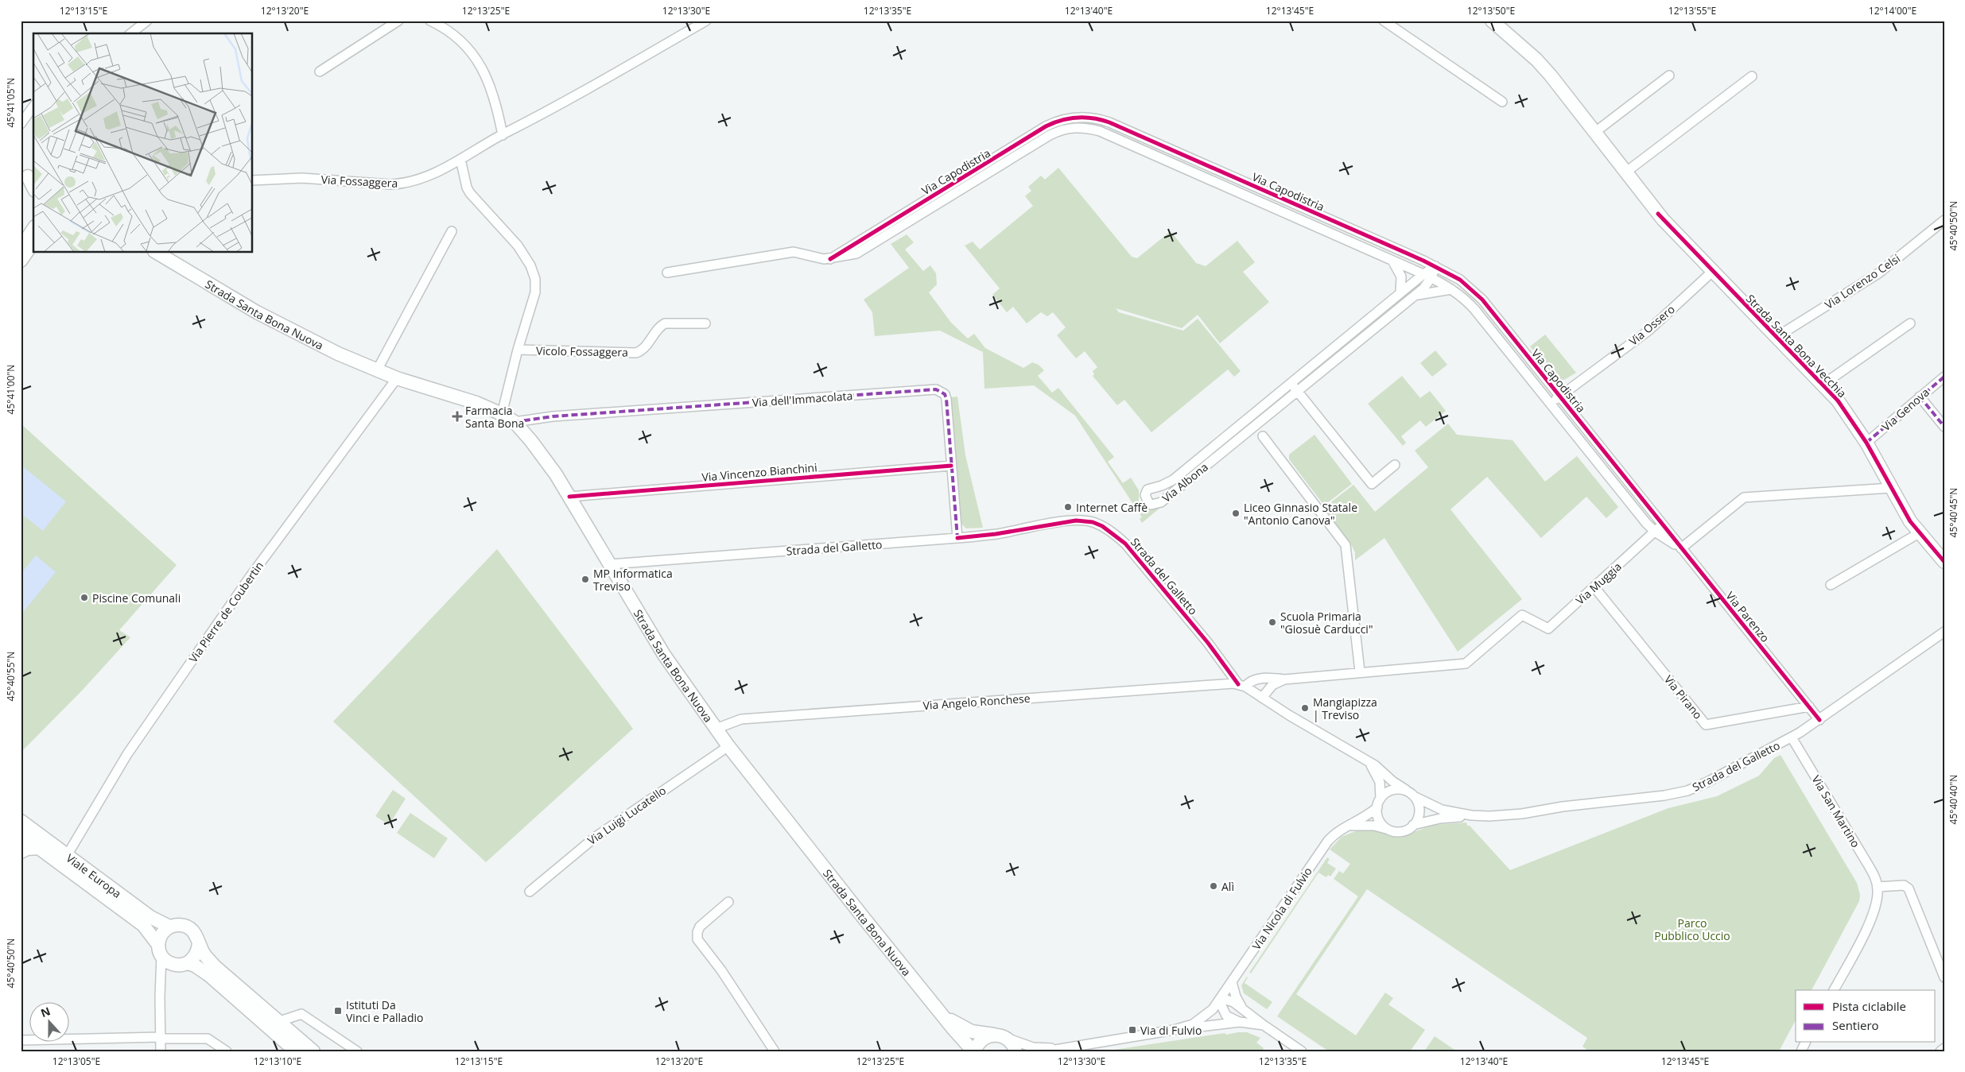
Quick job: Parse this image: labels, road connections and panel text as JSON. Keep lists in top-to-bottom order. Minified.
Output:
{"streets":{"street":["Via Capodistria","Via Fossaggera","Via Lorenzo Celsi","Strada Santa Bona Nuova","Via Ossero","Strada Santa Bona Vecchia","Vicolo Fossaggera","Via dell'Immacolata","Via Genova","Via Vincenzo Bianchini","Via Albona","Strada del Galletto","Via Muggia","Via Pierre de Coubertin","Via Parenzo","Via Pirano","Via Angelo Ronchese","Via San Martino","Via Luigi Lucatello","Viale Europa","Via Nicola di Fulvio"]},"crossings":[["Via Capodistria","Via Ossero"],["Via Capodistria","Via Albona"],["Via Capodistria","Via Muggia"],["Via Capodistria","Via Parenzo"],["Via Fossaggera","Vicolo Fossaggera"],["Via Lorenzo Celsi","Strada Santa Bona Vecchia"],["Strada Santa Bona Nuova","Vicolo Fossaggera"],["Strada Santa Bona Nuova","Via dell'Immacolata"],["Strada Santa Bona Nuova","Via Vincenzo Bianchini"],["Strada Santa Bona Nuova","Strada del Galletto"],["Strada Santa Bona Nuova","Via Pierre de Coubertin"],["Strada Santa Bona Nuova","Via Angelo Ronchese"],["Strada Santa Bona Nuova","Via Luigi Lucatello"],["Via Ossero","Strada Santa Bona Vecchia"],["Strada Santa Bona Vecchia","Via Genova"],["Via dell'Immacolata","Via Vincenzo Bianchini"],["Via dell'Immacolata","Strada del Galletto"],["Strada del Galletto","Via Parenzo"],["Strada del Galletto","Via Angelo Ronchese"],["Strada del Galletto","Via San Martino"],["Strada del Galletto","Via Nicola di Fulvio"],["Via Muggia","Via Parenzo"],["Via Muggia","Via Pirano"],["Via Pierre de Coubertin","Viale Europa"],["Via Parenzo","Via Pirano"]],"parks":["Parco Pubblico Uccio"],"places":{"health":["Farmacia Santa Bona"],"other":["Internet Caffè","Liceo Ginnasio Statale \"Antonio Canova\"","MP Informatica Treviso","Piscine Comunali","Scuola Primaria \"Giosuè Carducci\"","Mangiapizza | Treviso","Alì"],"transit":["Istituti Da Vinci e Palladio","Via di Fulvio"]},"legend":["Pista ciclabile","Sentiero"],"north":"top","coordinates":["12°13'15\"E","12°13'20\"E","12°13'25\"E","12°13'30\"E","12°13'35\"E","12°13'40\"E","12°13'45\"E","12°13'50\"E","12°13'55\"E","12°14'00\"E","45°41'05\"N","45°40'50\"N","45°41'00\"N","45°40'45\"N","45°40'55\"N","45°40'40\"N","12°13'05\"E","12°13'10\"E"]}
